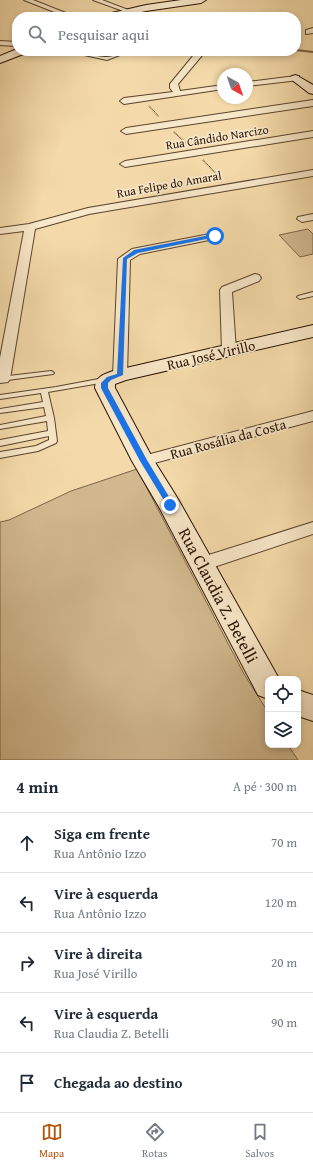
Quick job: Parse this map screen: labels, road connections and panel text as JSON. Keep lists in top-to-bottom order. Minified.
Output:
{"streets":{"street":["Rua Cândido Narcizo","Rua Felipe do Amaral","Rua José Virillo","Rua Rosália da Costa","Rua Claudia Z. Betelli"]},"crossings":[["Rua José Virillo","Rua Claudia Z. Betelli"],["Rua Rosália da Costa","Rua Claudia Z. Betelli"]],"north":"bottom right","page":{"search":"Pesquisar aqui","heading":["4 min","A pé · 300 m"],"list":[["Siga em frente","Rua Antônio Izzo","70 m"],["Vire à esquerda","Rua Antônio Izzo","120 m"],["Vire à direita","Rua José Virillo","20 m"],["Vire à esquerda","Rua Claudia Z. Betelli","90 m"],"Chegada ao destino"],"nav":["Mapa","Rotas","Salvos"]}}
